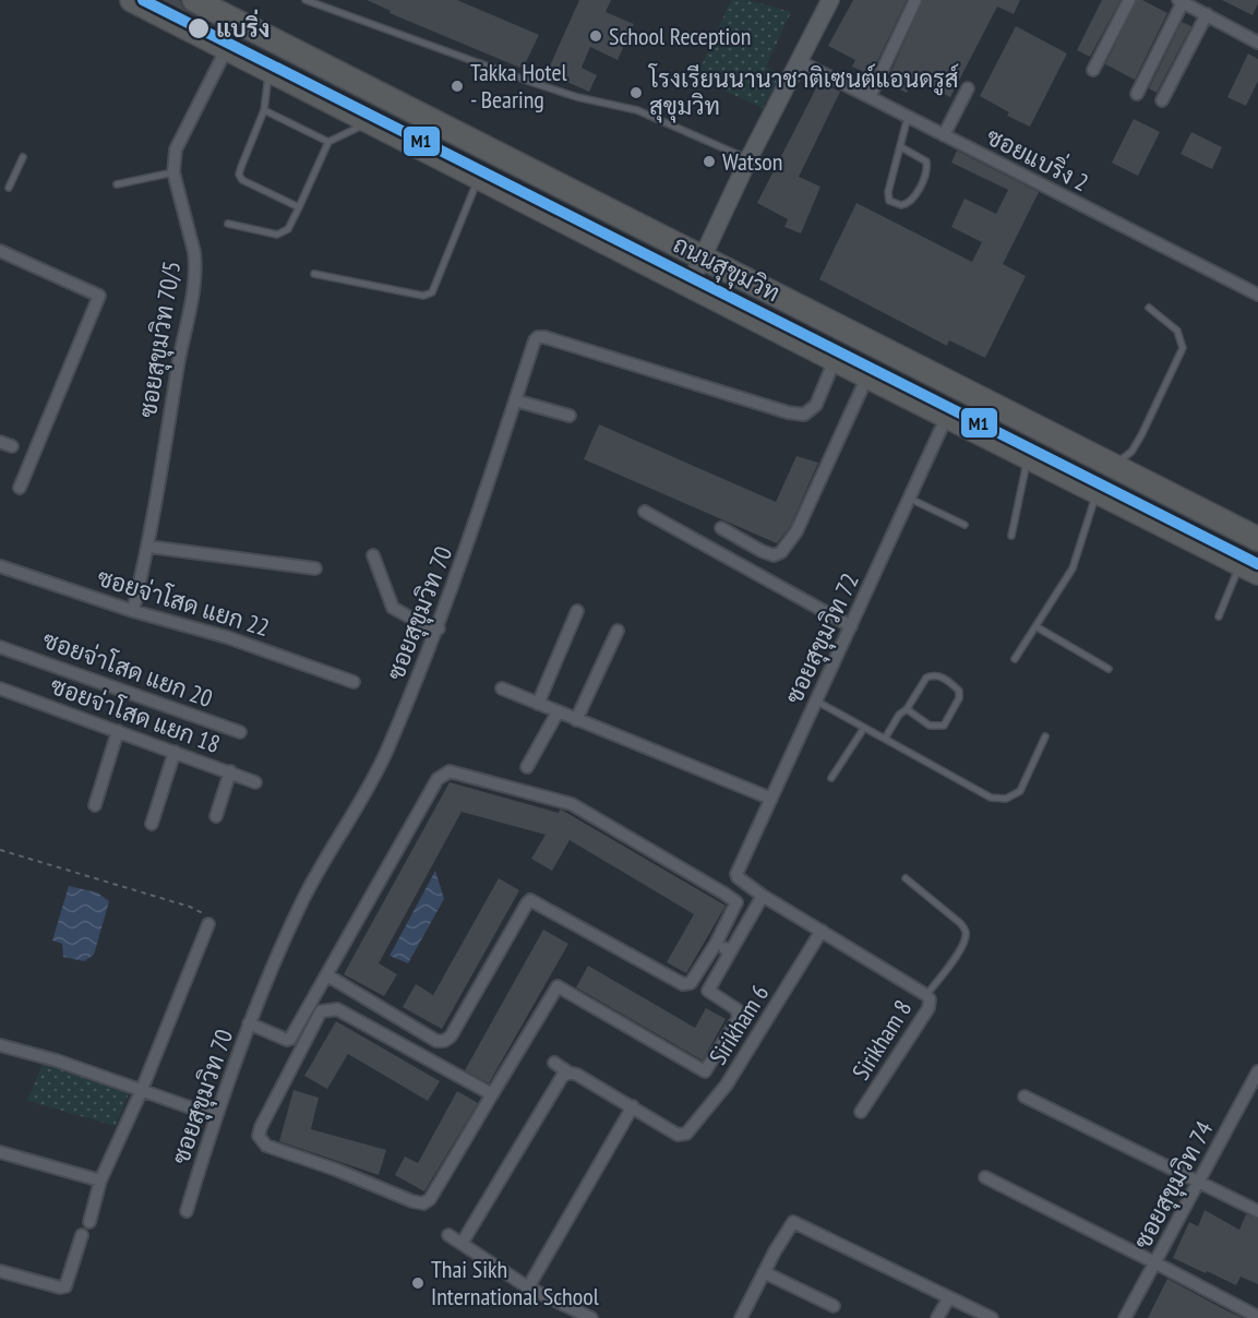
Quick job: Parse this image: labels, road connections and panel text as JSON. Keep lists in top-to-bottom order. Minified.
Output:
{"streets":{"highway":["ถนนสุขุมวิท"],"street":["ซอยแบริ่ง 2","ซอยสุขุมวิท 70/5","ซอยจ่าโสด แยก 22","ซอยสุขุมวิท 70","ซอยสุขุมวิท 72","ซอยจ่าโสด แยก 20","ซอยจ่าโสด แยก 18","Sirikham 6","Sirikham 8","ซอยสุขุมวิท 74"]},"crossings":[["ถนนสุขุมวิท","ซอยสุขุมวิท 70/5"],["ถนนสุขุมวิท","ซอยสุขุมวิท 70"],["ถนนสุขุมวิท","ซอยสุขุมวิท 72"],["ซอยสุขุมวิท 70/5","ซอยจ่าโสด แยก 22"],["ซอยสุขุมวิท 72","Sirikham 8"],["Sirikham 6","Sirikham 8"]],"places":["แบริ่ง","School Reception","Takka Hotel - Bearing","โรงเรียนนานาชาติเซนต์แอนดรูส์ สุขุมวิท","Watson","Thai Sikh International School"],"lines":["transit line M1"]}
